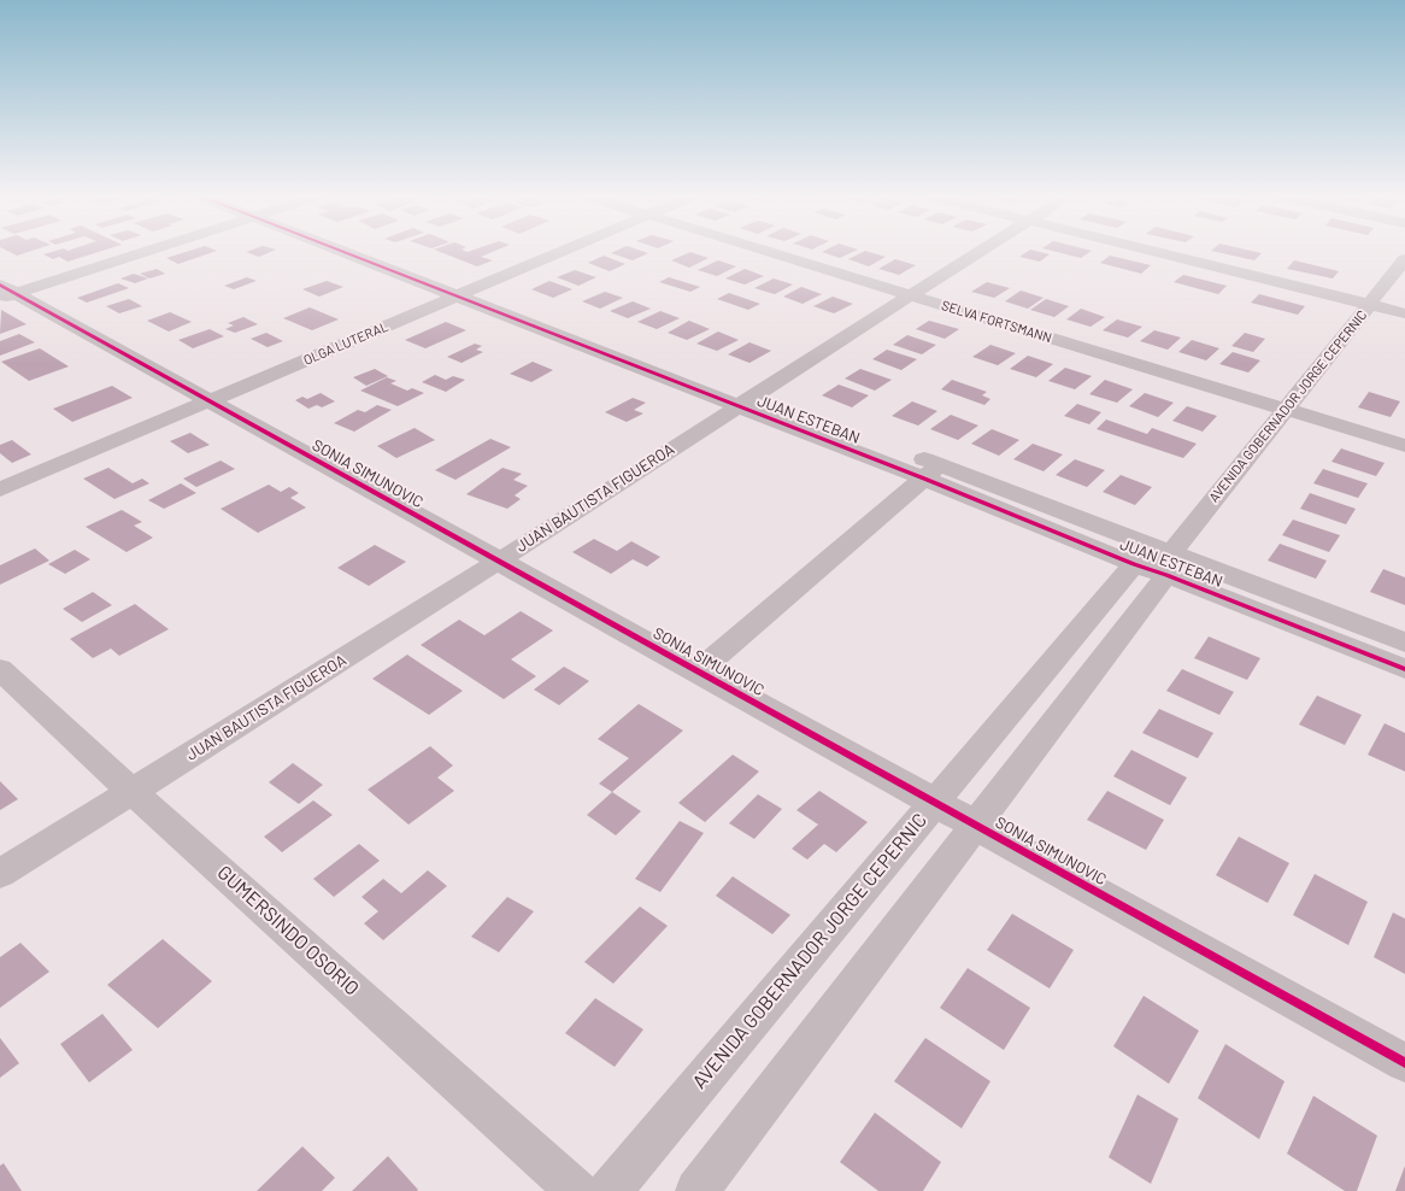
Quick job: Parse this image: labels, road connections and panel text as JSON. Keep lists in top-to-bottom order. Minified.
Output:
{"streets":{"street":["SELVA FORTSMANN","OLGA LUTERAL","AVENIDA GOBERNADOR JORGE CEPERNIC","JUAN ESTEBAN","SONIA SIMUNOVIC","JUAN BAUTISTA FIGUEROA","GUMERSINDO OSORIO"]},"crossings":[["SELVA FORTSMANN","AVENIDA GOBERNADOR JORGE CEPERNIC"],["SELVA FORTSMANN","JUAN BAUTISTA FIGUEROA"],["OLGA LUTERAL","JUAN ESTEBAN"],["OLGA LUTERAL","SONIA SIMUNOVIC"],["AVENIDA GOBERNADOR JORGE CEPERNIC","JUAN ESTEBAN"],["AVENIDA GOBERNADOR JORGE CEPERNIC","SONIA SIMUNOVIC"],["JUAN ESTEBAN","JUAN BAUTISTA FIGUEROA"],["SONIA SIMUNOVIC","JUAN BAUTISTA FIGUEROA"],["JUAN BAUTISTA FIGUEROA","GUMERSINDO OSORIO"]]}
